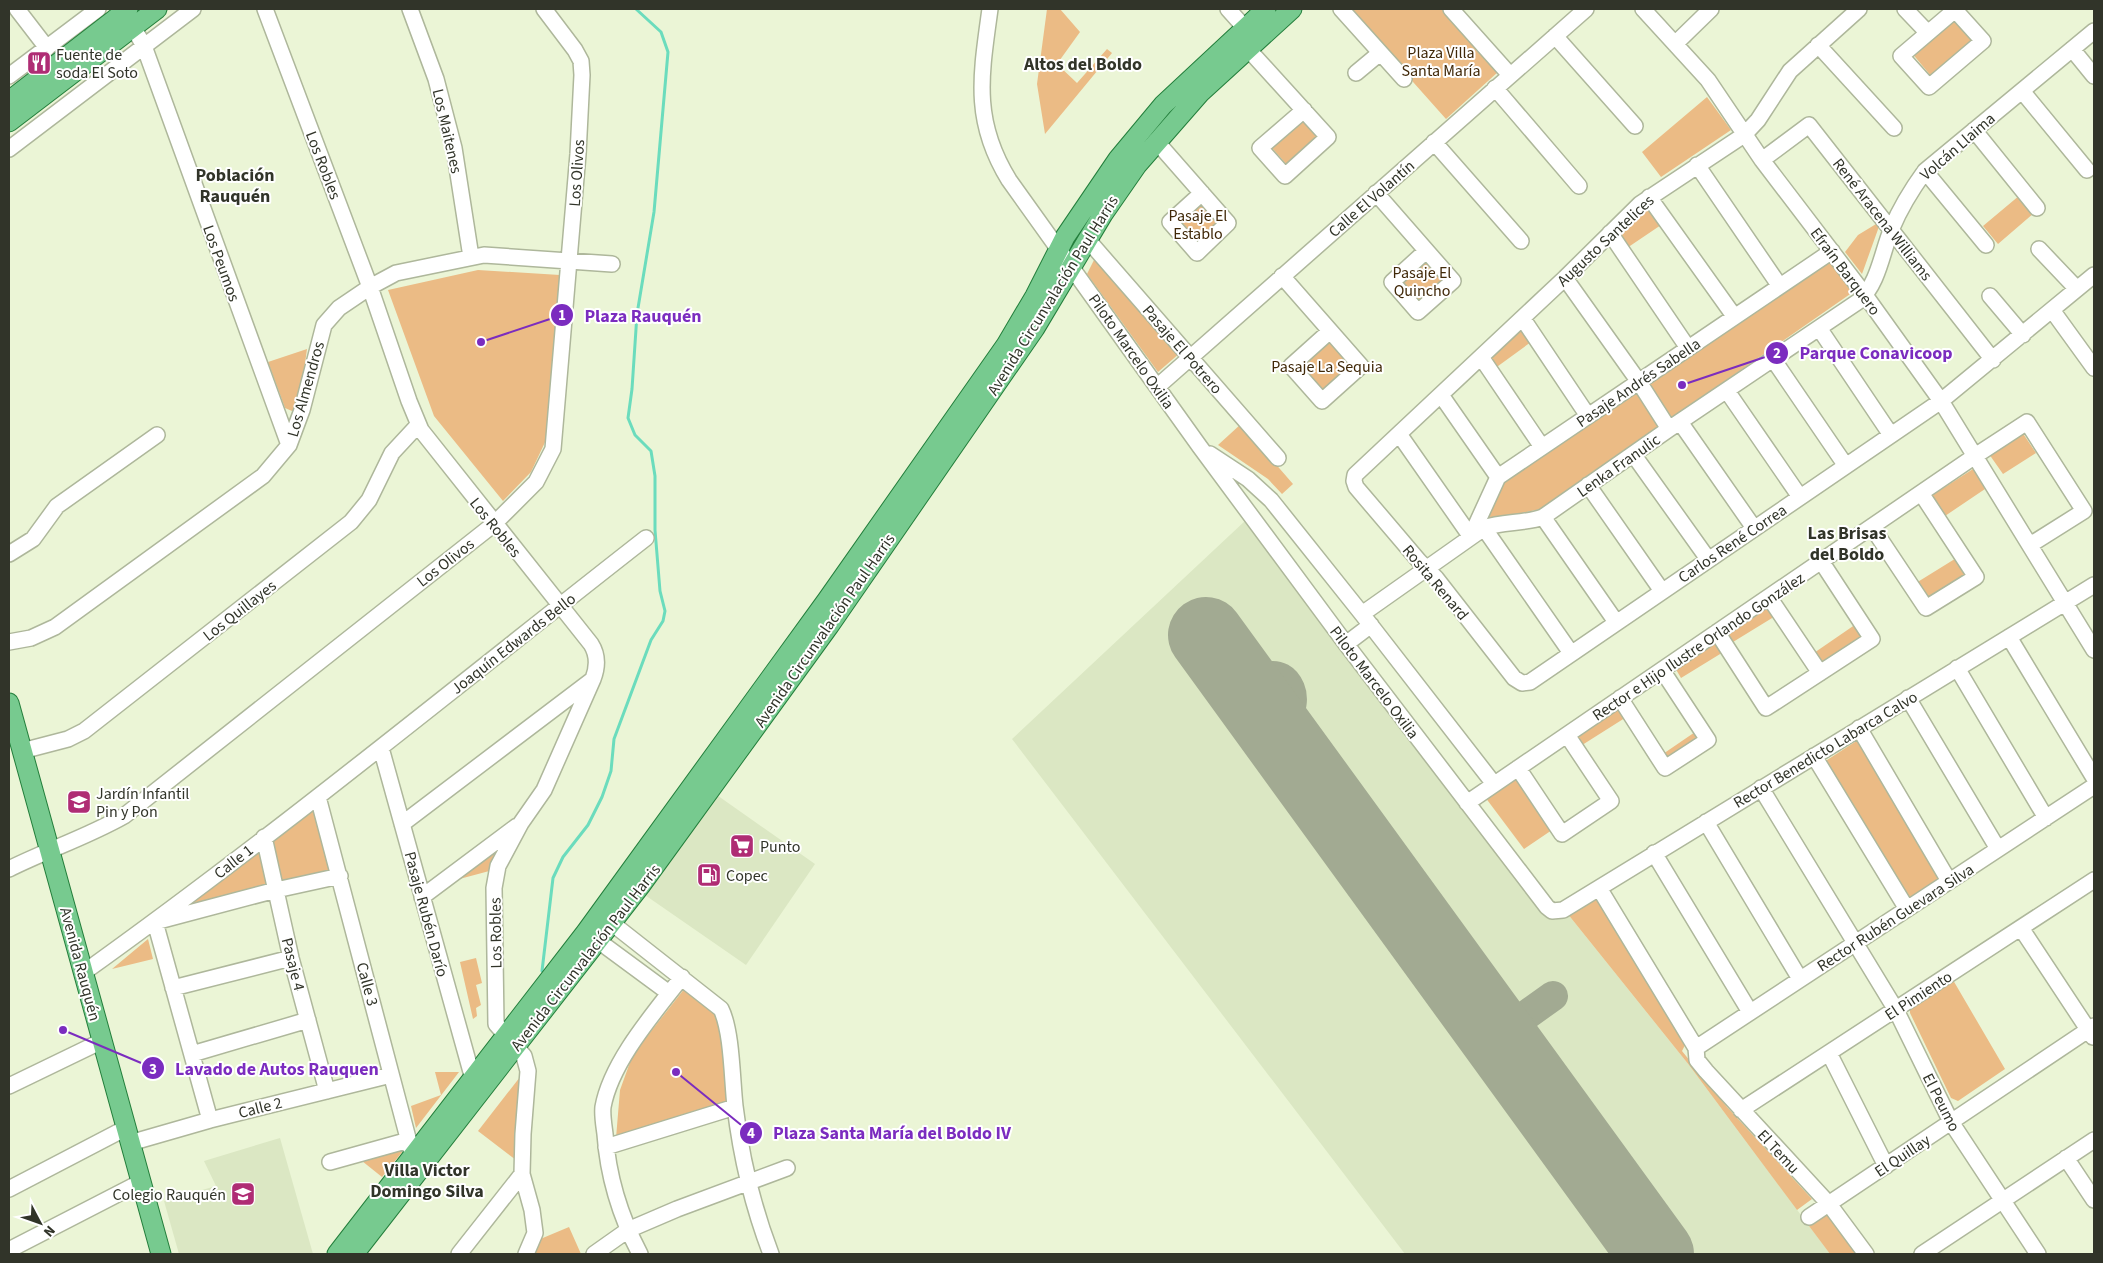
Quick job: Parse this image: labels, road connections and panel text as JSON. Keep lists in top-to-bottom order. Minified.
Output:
{"streets":{"main road":["Avenida Circunvalación Paul Harris","Avenida Rauquén"],"street":["Los Maitenes","Volcán Llaima","Los Robles","Los Olivos","Calle El Volantín","René Aracena Williams","Augusto Santelices","Los Peumos","Efraín Barquero","Pasaje El Potrero","Piloto Marcelo Oxilia","Pasaje Andrés Sabella","Los Almendros","Lenka Franulic","Carlos René Correa","Rosita Renard","Los Quillayes","Joaquín Edwards Bello","Rector e Hijo Ilustre Orlando González","Rector Benedicto Labarca Calvo","Calle 1","Pasaje Rubén Darío","Rector Rubén Guevara Silva","Pasaje 4","Calle 3","El Pimiento","El Peumo","Calle 2","El Temu","El Quillay"]},"crossings":[["Los Maitenes","Los Almendros"],["Volcán Llaima","René Aracena Williams"],["Volcán Llaima","Efraín Barquero"],["Volcán Llaima","Lenka Franulic"],["Los Robles","Los Olivos"],["Los Robles","Avenida Circunvalación Paul Harris"],["Los Robles","Los Almendros"],["Los Robles","Los Quillayes"],["Los Robles","Joaquín Edwards Bello"],["Los Olivos","Los Almendros"],["Los Olivos","Avenida Rauquén"],["Calle El Volantín","Pasaje El Potrero"],["Calle El Volantín","Piloto Marcelo Oxilia"],["René Aracena Williams","Efraín Barquero"],["René Aracena Williams","Carlos René Correa"],["Augusto Santelices","Efraín Barquero"],["Augusto Santelices","Rosita Renard"],["Los Peumos","Los Almendros"],["Efraín Barquero","Pasaje Andrés Sabella"],["Efraín Barquero","Lenka Franulic"],["Efraín Barquero","Carlos René Correa"],["Efraín Barquero","Rector e Hijo Ilustre Orlando González"],["Efraín Barquero","Rector Benedicto Labarca Calvo"],["Avenida Circunvalación Paul Harris","Pasaje El Potrero"],["Avenida Circunvalación Paul Harris","Piloto Marcelo Oxilia"],["Avenida Circunvalación Paul Harris","Pasaje Rubén Darío"],["Avenida Circunvalación Paul Harris","Calle 3"],["Piloto Marcelo Oxilia","Lenka Franulic"],["Piloto Marcelo Oxilia","Rector e Hijo Ilustre Orlando González"],["Piloto Marcelo Oxilia","Rector Benedicto Labarca Calvo"],["Lenka Franulic","Rosita Renard"],["Carlos René Correa","Rosita Renard"],["Los Quillayes","Avenida Rauquén"],["Joaquín Edwards Bello","Calle 1"],["Joaquín Edwards Bello","Pasaje Rubén Darío"],["Rector Benedicto Labarca Calvo","El Peumo"],["Rector Benedicto Labarca Calvo","El Temu"],["Calle 1","Pasaje Rubén Darío"],["Calle 1","Avenida Rauquén"],["Calle 1","Pasaje 4"],["Calle 1","Calle 3"],["Rector Rubén Guevara Silva","El Peumo"],["Rector Rubén Guevara Silva","El Temu"],["Avenida Rauquén","Calle 2"],["Pasaje 4","Calle 2"],["Calle 3","Calle 2"],["El Pimiento","El Peumo"],["El Pimiento","El Temu"],["El Peumo","El Quillay"],["El Temu","El Quillay"]],"districts":["Altos del Boldo","Población Rauquén","Las Brisas del Boldo","Villa Victor Domingo Silva"],"parks":["Plaza Villa Santa María","Pasaje El Establo","Pasaje El Quincho","Pasaje La Sequia"],"places":{"restaurant":["Fuente de soda El Soto"],"other":["Plaza Rauquén","Parque Conavicoop","Lavado de Autos Rauquen","Plaza Santa María del Boldo IV"],"school or university":["Jardín Infantil Pin y Pon","Colegio Rauquén"],"supermarket":["Punto"],"fuel station":["Copec"]},"north":"bottom right"}
